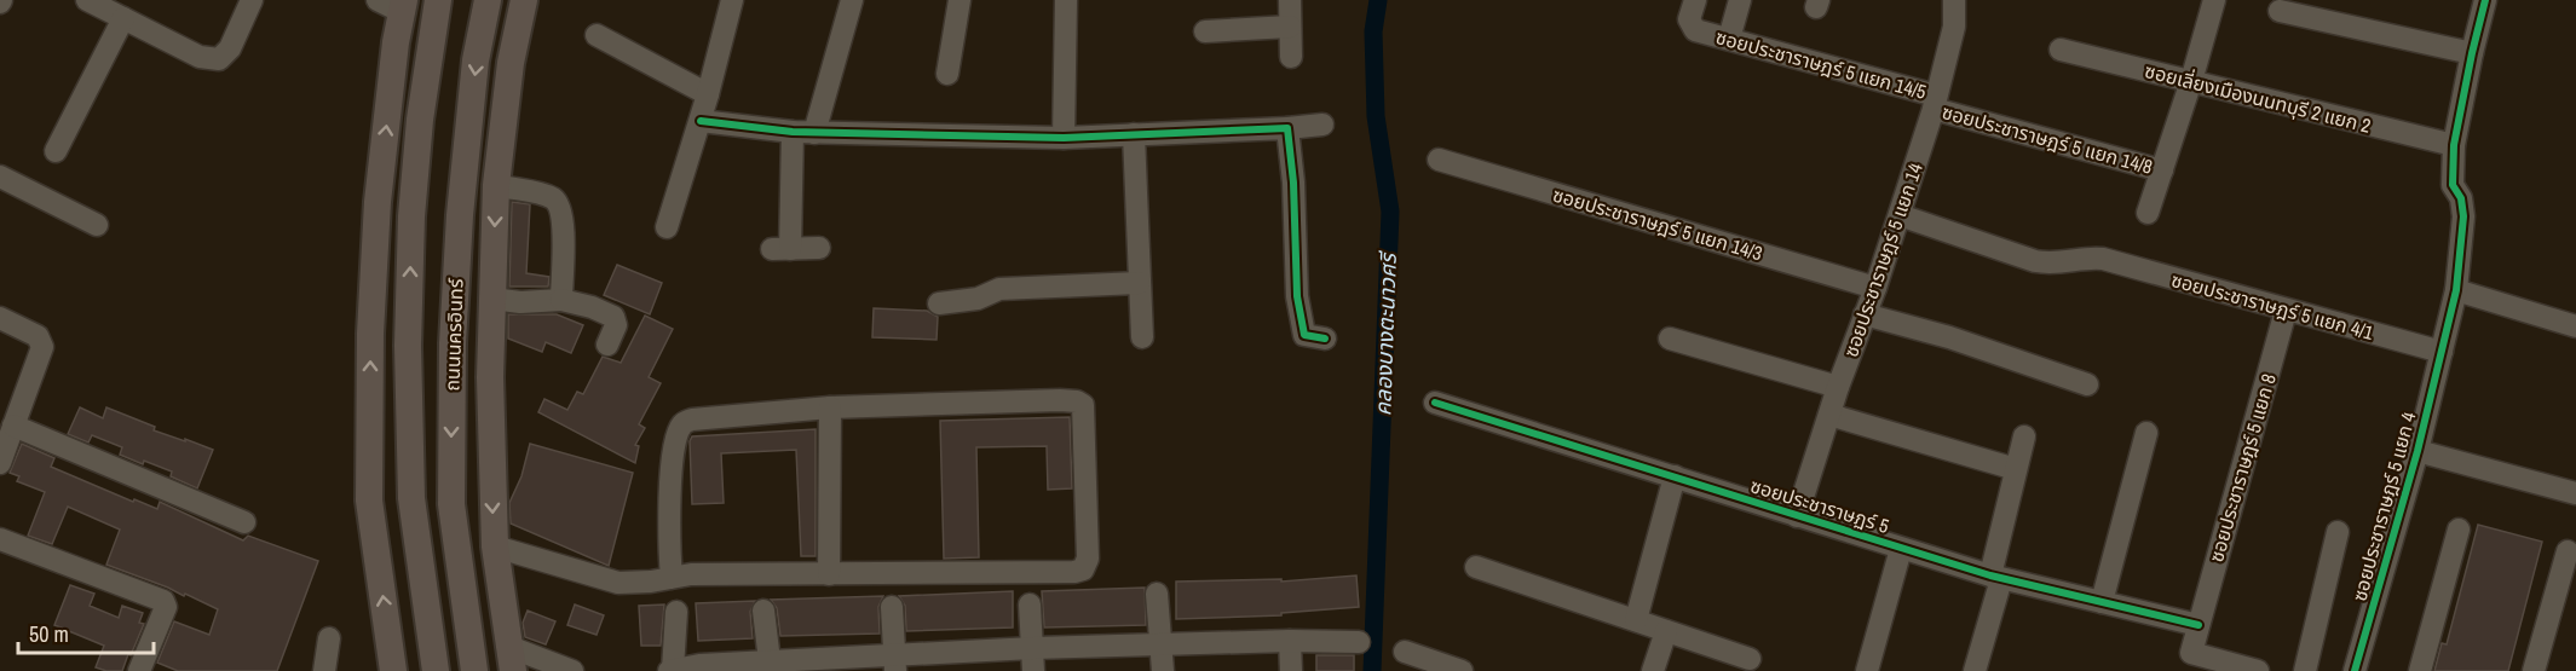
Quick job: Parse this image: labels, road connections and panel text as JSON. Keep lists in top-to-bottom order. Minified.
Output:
{"streets":{"main road":["ถนนนครอินทร์"],"street":["ซอยประชาราษฎร์ 5 แยก 14/5","ซอยเลี่ยงเมืองนนทบุรี 2 แยก 2","ซอยประชาราษฎร์ 5 แยก 14/8","ซอยประชาราษฎร์ 5 แยก 14/3","ซอยประชาราษฎร์ 5 แยก 14","ซอยประชาราษฎร์ 5 แยก 4/1","ซอยประชาราษฎร์ 5 แยก 8","ซอยประชาราษฏร์ 5","ซอยประชาราษฎร์ 5 แยก 4"]},"crossings":[["ซอยประชาราษฎร์ 5 แยก 14/5","ซอยประชาราษฎร์ 5 แยก 14/8"],["ซอยประชาราษฎร์ 5 แยก 14/5","ซอยประชาราษฎร์ 5 แยก 14"],["ซอยเลี่ยงเมืองนนทบุรี 2 แยก 2","ซอยประชาราษฎร์ 5 แยก 4"],["ซอยประชาราษฎร์ 5 แยก 14/8","ซอยประชาราษฎร์ 5 แยก 14"],["ซอยประชาราษฎร์ 5 แยก 14/3","ซอยประชาราษฎร์ 5 แยก 14"],["ซอยประชาราษฎร์ 5 แยก 14","ซอยประชาราษฎร์ 5 แยก 4/1"],["ซอยประชาราษฎร์ 5 แยก 14","ซอยประชาราษฏร์ 5"],["ซอยประชาราษฎร์ 5 แยก 4/1","ซอยประชาราษฎร์ 5 แยก 8"],["ซอยประชาราษฎร์ 5 แยก 4/1","ซอยประชาราษฎร์ 5 แยก 4"],["ซอยประชาราษฎร์ 5 แยก 8","ซอยประชาราษฏร์ 5"]],"water":["คลองบางตะนาวศรี"],"scale_bar":"50 m"}
